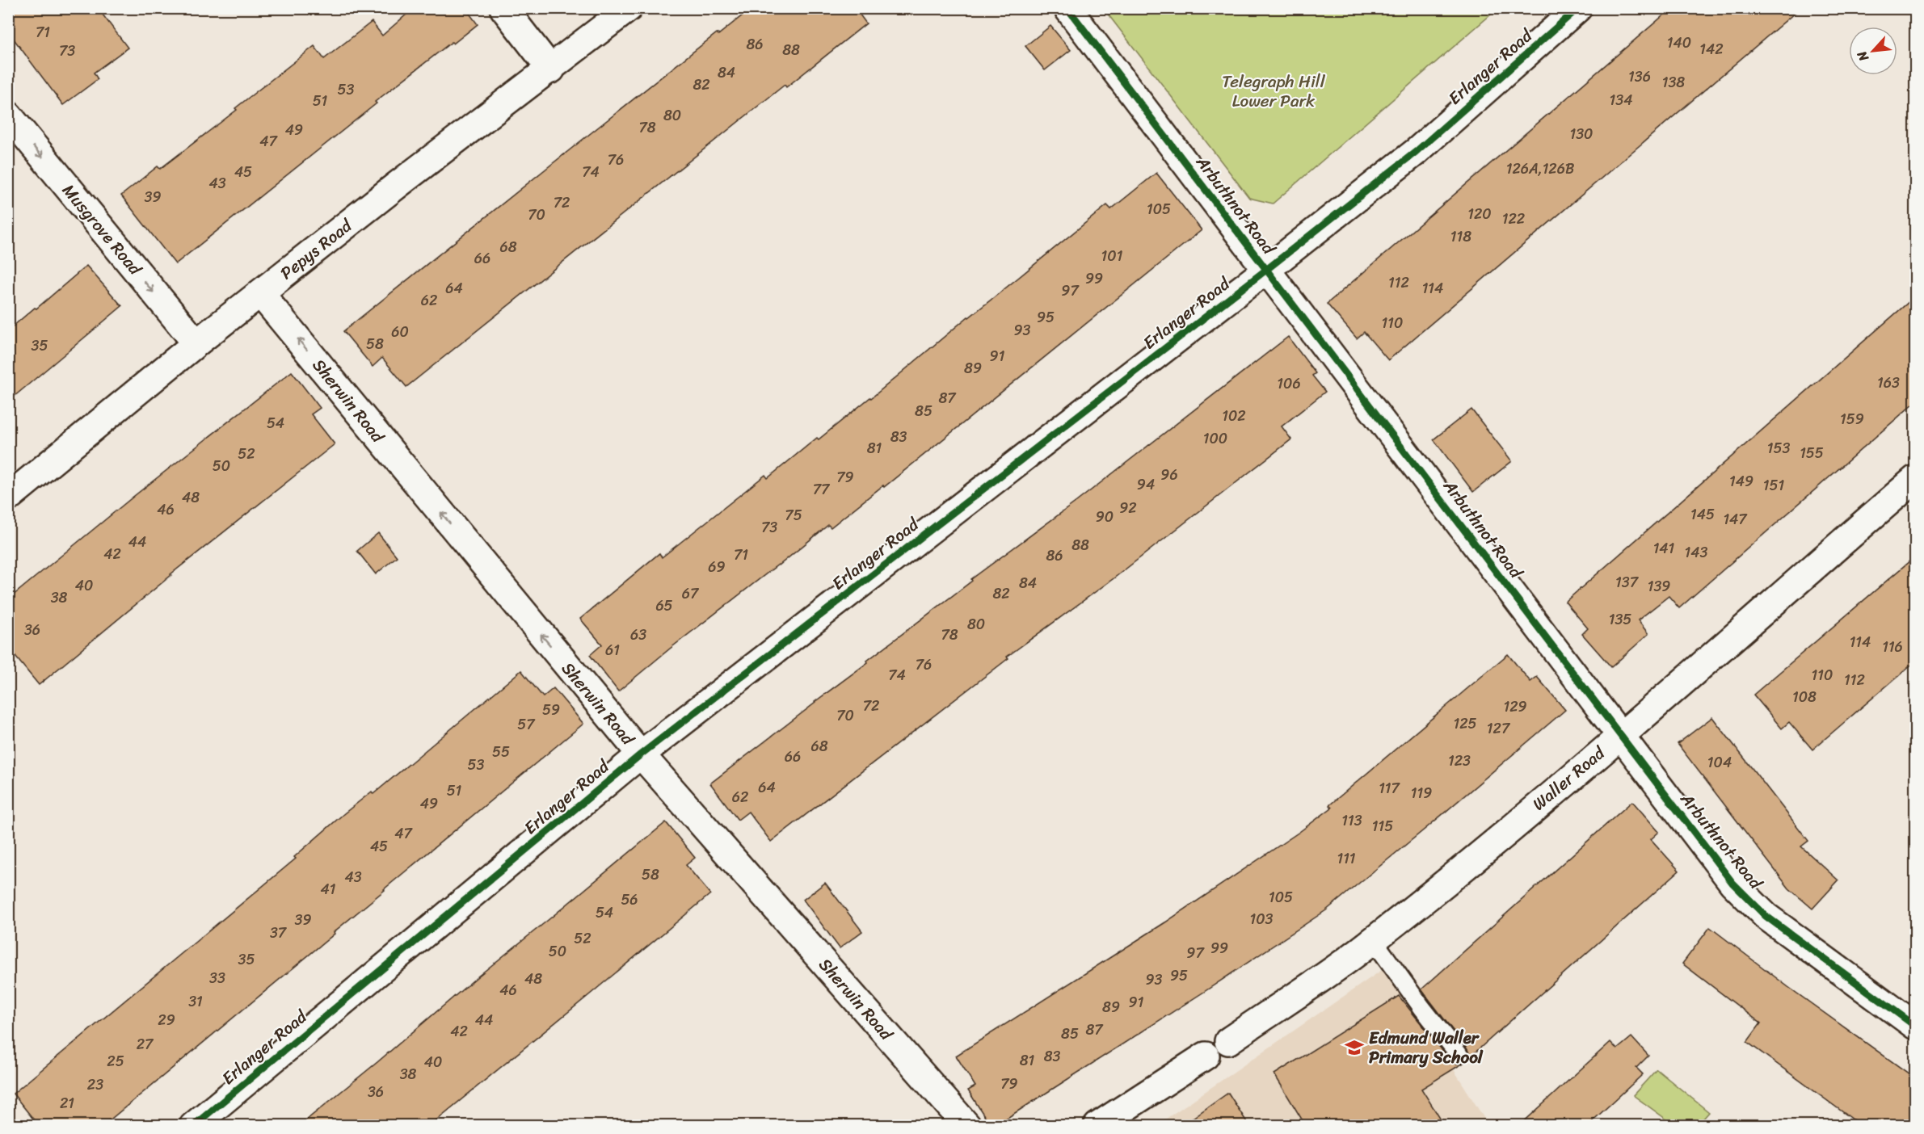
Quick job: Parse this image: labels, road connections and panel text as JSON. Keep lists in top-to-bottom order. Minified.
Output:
{"streets":{"street":["Erlanger Road","Arbuthnot Road","Musgrove Road","Pepys Road","Sherwin Road","Waller Road"]},"crossings":[["Erlanger Road","Arbuthnot Road"],["Erlanger Road","Sherwin Road"],["Arbuthnot Road","Waller Road"],["Musgrove Road","Pepys Road"],["Pepys Road","Sherwin Road"]],"one_way":["Musgrove Road","Sherwin Road"],"parks":["Telegraph Hill Lower Park"],"places":{"school or university":["Edmund Waller Primary School"]},"house_numbers":["71","140","86","142","88","73","84","136","138","82","53","134","51","80","78","49","130","47","76","126A,126B","45","74","43","39","72","105","120","70","122","118","68","101","66","99","112","64","114","97","62","95","110","93","60","58","35","91","89","163","106","87","85","102","159","54","83","100","81","153","155","52","50","96","79","149","94","151","77","48","92","46","145","75","90","147","73","44","88","141","143","42","71","86","69","137","84","40","139","67","82","38","65","135","80","36","63","78","114","116","61","76","74","110","112","108","72","129","59","70","125","57","127","68","55","66","123","104","53","64","117","51","119","62","49","113","115","47","45","111","58","43","41","105","56","54","103","39","37","52","99","50","97","35","95","33","48","93","46","31","91","89","29","44","87","42","85","27","83","81","25","40","38","79","23","36","21"],"north":"bottom left"}
